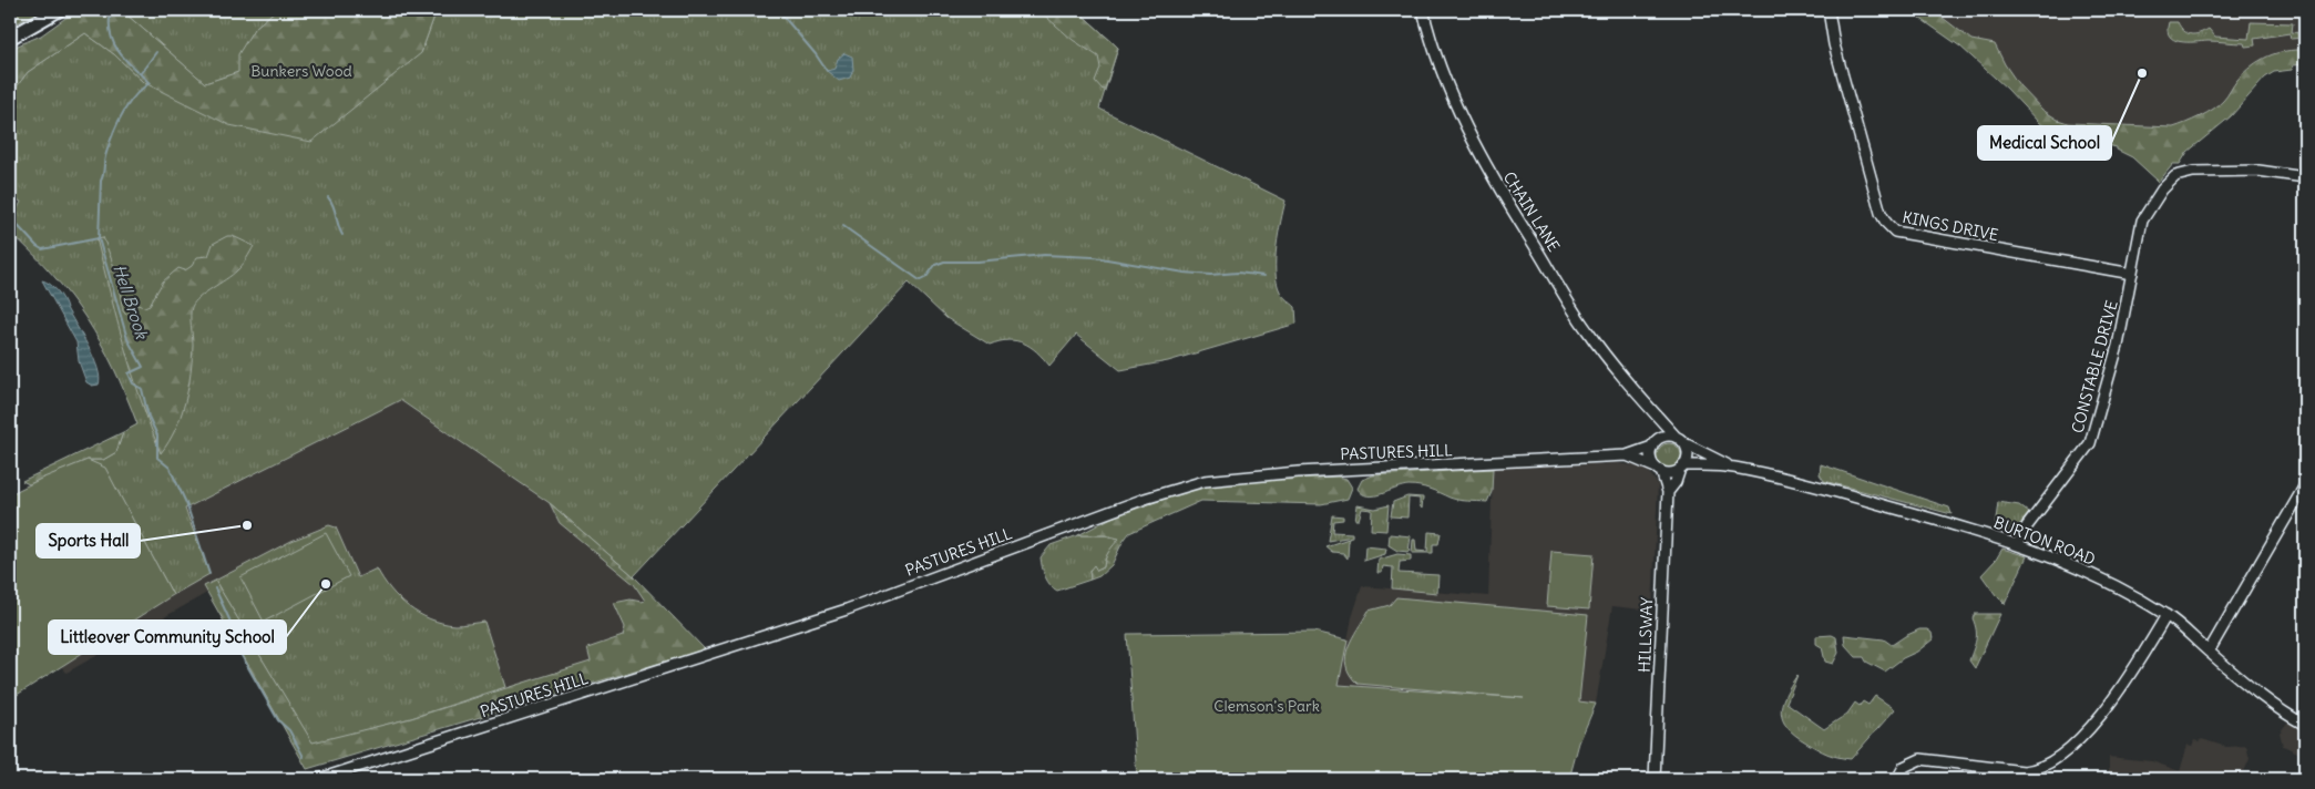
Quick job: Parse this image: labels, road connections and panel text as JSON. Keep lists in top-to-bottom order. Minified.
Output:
{"streets":{"street":["CHAIN LANE","KINGS DRIVE","CONSTABLE DRIVE","PASTURES HILL","BURTON ROAD","HILLSWAY"]},"crossings":[["CHAIN LANE","PASTURES HILL"],["CHAIN LANE","BURTON ROAD"],["CHAIN LANE","HILLSWAY"],["KINGS DRIVE","CONSTABLE DRIVE"],["CONSTABLE DRIVE","BURTON ROAD"],["PASTURES HILL","BURTON ROAD"],["PASTURES HILL","HILLSWAY"],["BURTON ROAD","HILLSWAY"]],"water":["Hell Brook"],"parks":["Bunkers Wood","Clemson's Park"],"places":["Medical School","Sports Hall","Littleover Community School"]}
